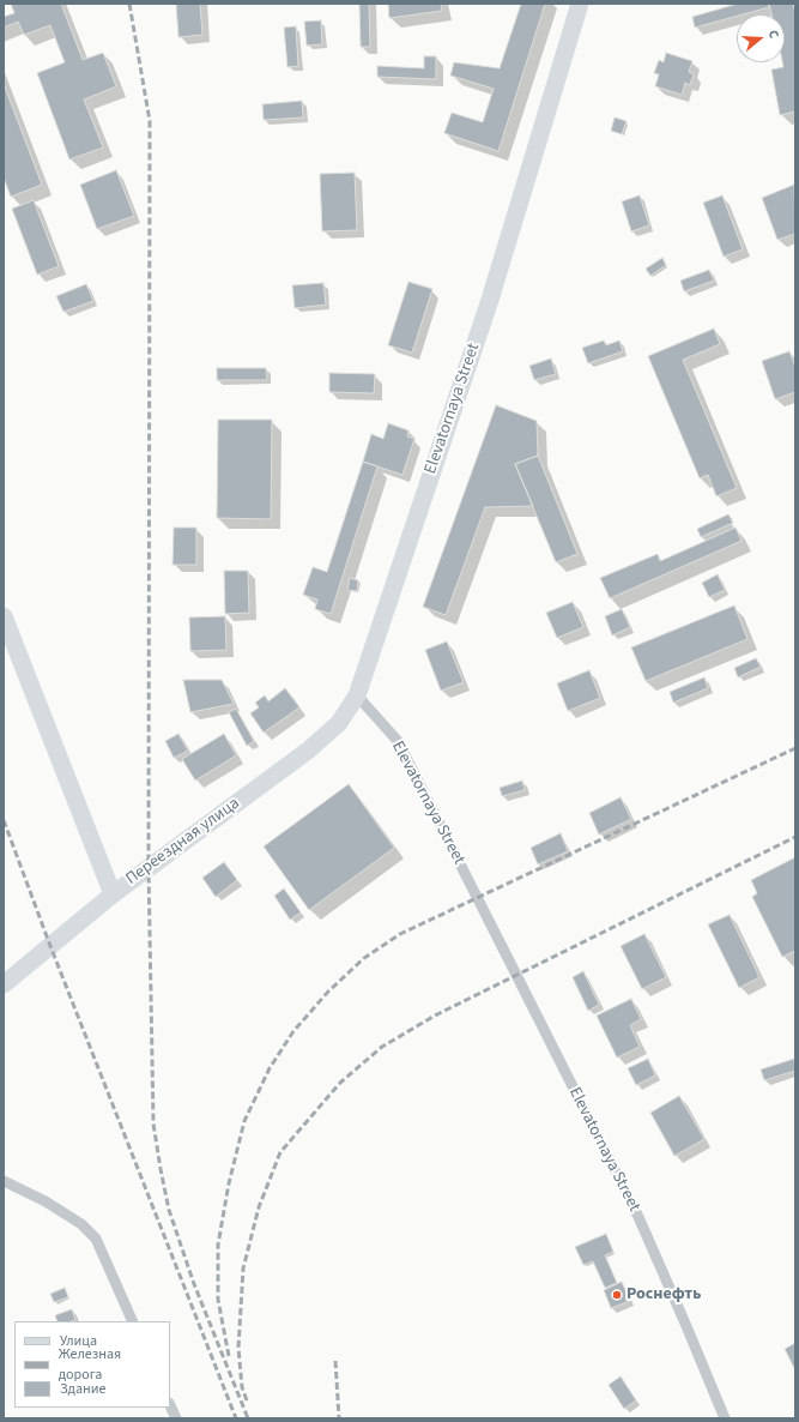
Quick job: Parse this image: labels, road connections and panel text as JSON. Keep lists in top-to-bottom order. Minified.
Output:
{"streets":{"main road":["Elevatornaya Street","Переездная улица"]},"crossings":[["Elevatornaya Street","Переездная улица"]],"places":["Роснефть"],"legend":["Улица","Железная дорога","Здание"],"north":"right"}
